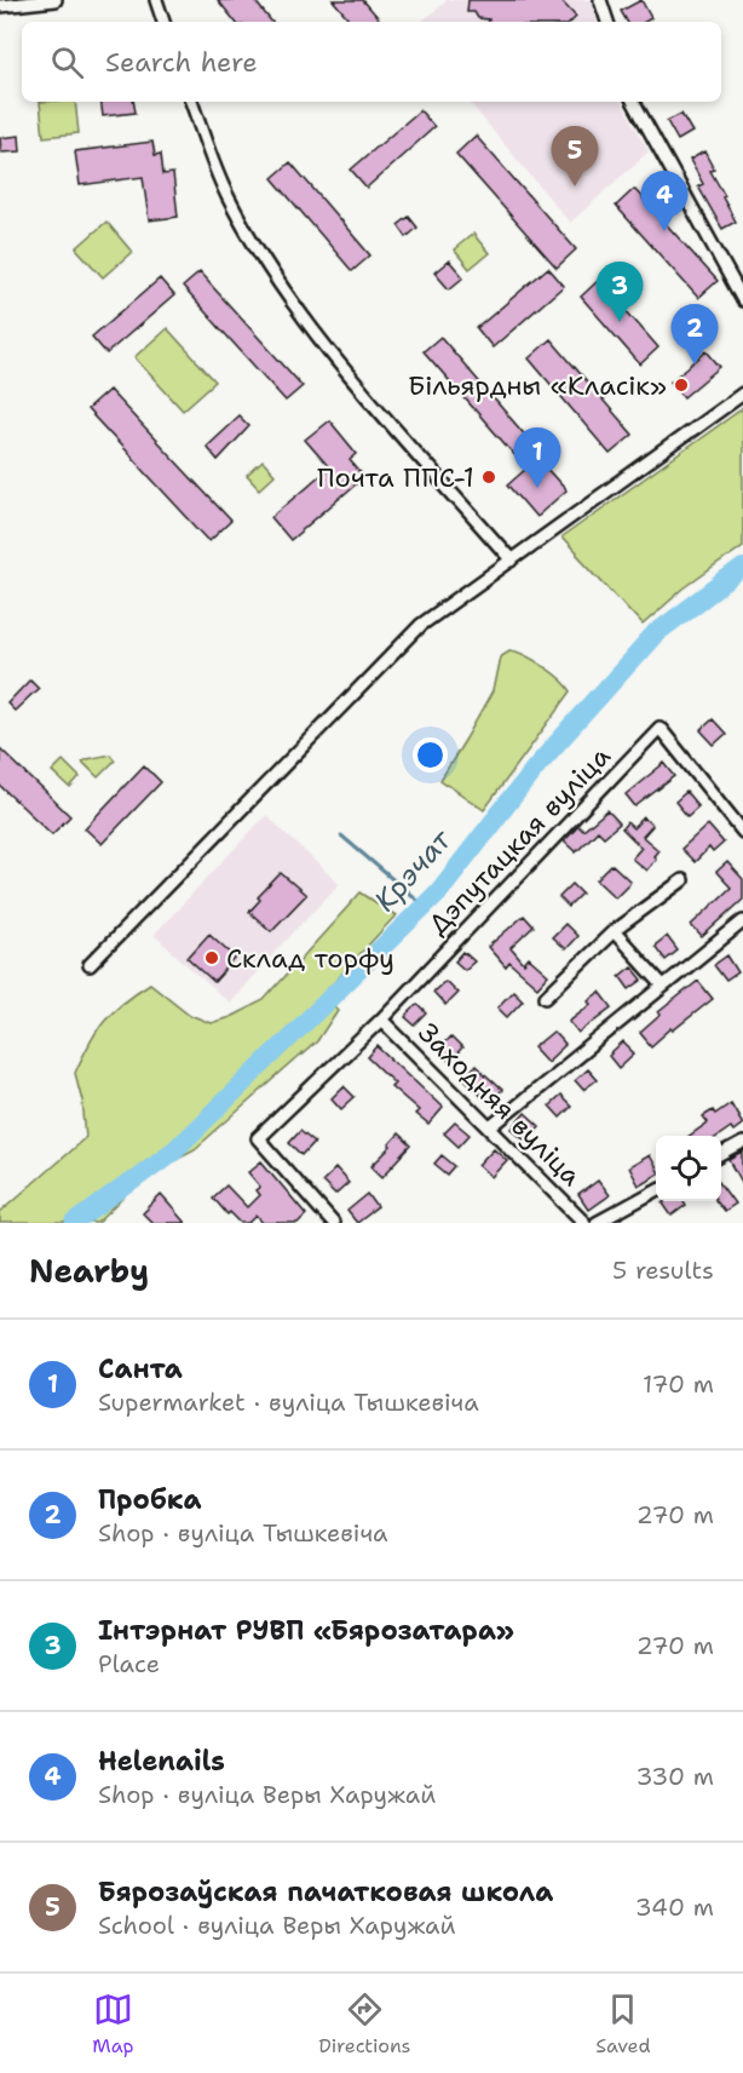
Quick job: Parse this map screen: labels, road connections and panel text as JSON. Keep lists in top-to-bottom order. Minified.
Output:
{"streets":{"street":["Дэпутацкая вуліца","Заходняя вуліца"]},"crossings":[["Дэпутацкая вуліца","Заходняя вуліца"]],"water":["Крэчат"],"places":["Більярдны «Класік»","Почта ППС-1","Склад торфу"],"page":{"search":"Search here","pins":["5","4","3","2","1"],"heading":["Nearby","5 results"],"list":[{"mark":"1","name":"Санта","note":"Supermarket · вуліца Тышкевіча","value":"170 m"},{"mark":"2","name":"Пробка","note":"Shop · вуліца Тышкевіча","value":"270 m"},{"mark":"3","name":"Інтэрнат РУВП «Бярозатара»","note":"Place","value":"270 m"},{"mark":"4","name":"Helenails","note":"Shop · вуліца Веры Харужай","value":"330 m"},{"mark":"5","name":"Бярозаўская пачатковая школа","note":"School · вуліца Веры Харужай","value":"340 m"}],"nav":["Map","Directions","Saved"]}}
